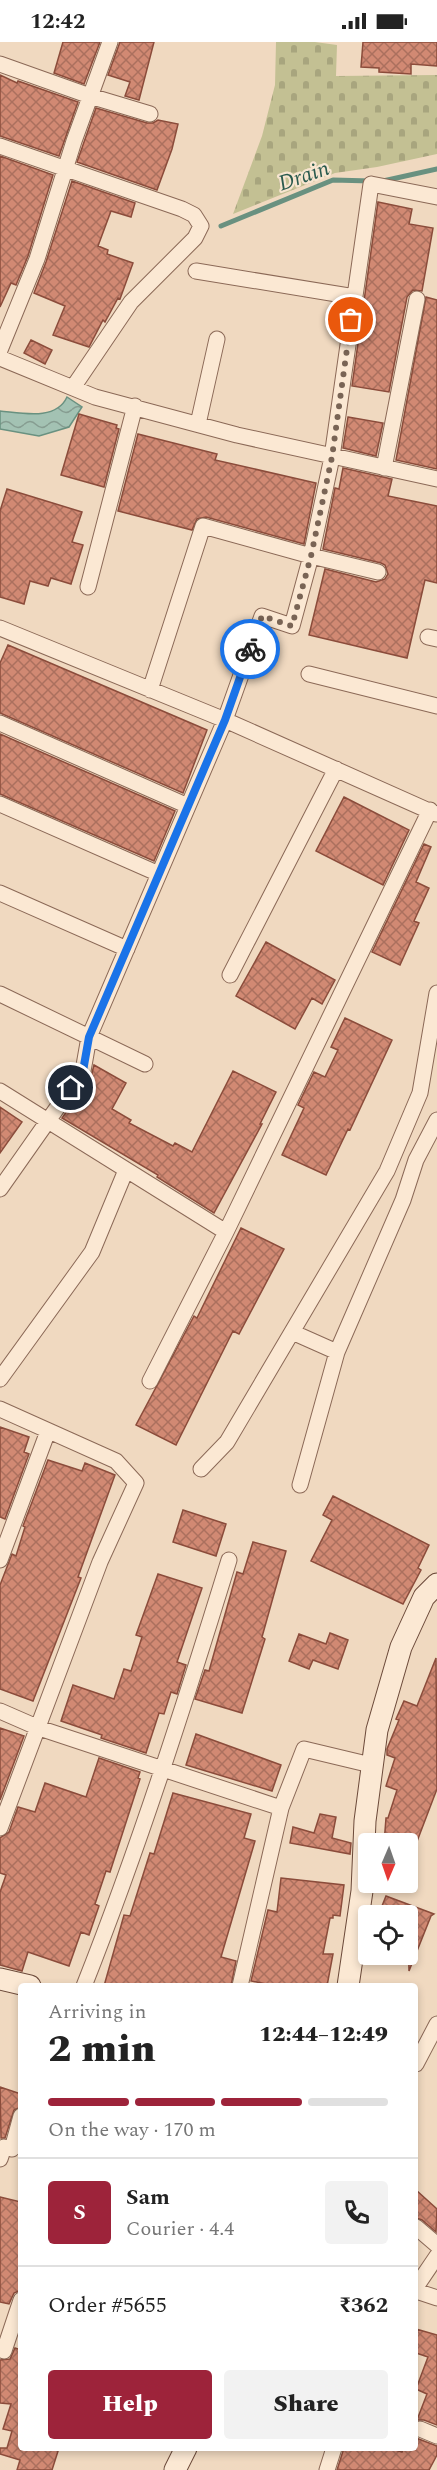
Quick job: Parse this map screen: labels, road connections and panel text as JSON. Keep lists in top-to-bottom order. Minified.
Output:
{"water":["Drain"],"north":"bottom","page":{"status":"12:42","heading":["2 min","Arriving in","12:44–12:49"],"panel":["Sam","Courier · 4.4","Order #5655","₹362"],"bar":"On the way · 170 m","round":"S","buttons":["Help","Share"]}}
